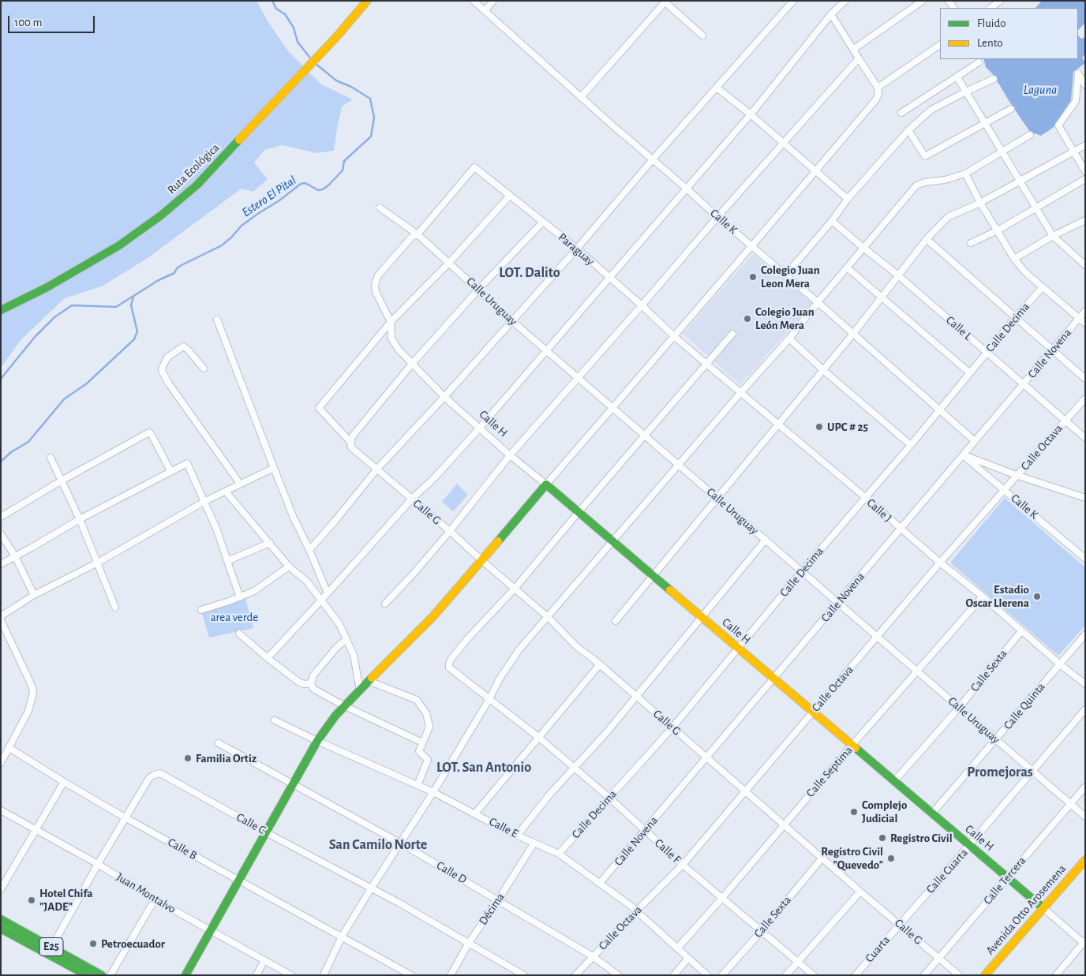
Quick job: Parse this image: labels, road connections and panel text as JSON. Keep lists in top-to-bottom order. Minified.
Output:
{"streets":{"main road":["Ruta Ecológica","Calle H","Avenida Otto Arosemena","E25"],"street":["Calle K","Paraguay","Calle Uruguay","Calle Decima","Calle L","Calle Novena","Calle Octava","Calle J","Calle G","Calle Sexta","Calle Quinta","Calle Septima","Calle C","Calle E","Calle B","Calle F","Calle Cuarta","Calle D","Calle Tercera","Juan Montalvo","Décima","Cuarta"]},"crossings":[["Calle K","Calle Decima"],["Calle K","Calle Novena"],["Calle K","Calle Octava"],["Paraguay","Calle H"],["Paraguay","Calle J"],["Calle Uruguay","Calle Decima"],["Calle Uruguay","Calle Novena"],["Calle Uruguay","Calle H"],["Calle Uruguay","Calle Octava"],["Calle Uruguay","Calle Sexta"],["Calle Uruguay","Calle Quinta"],["Calle Uruguay","Calle Septima"],["Calle Uruguay","Calle Cuarta"],["Calle Uruguay","Calle Tercera"],["Calle Decima","Calle L"],["Calle Decima","Calle H"],["Calle Decima","Calle J"],["Calle Decima","Calle G"],["Calle Decima","Calle E"],["Calle Decima","Calle F"],["Calle L","Calle Novena"],["Calle L","Calle Octava"],["Calle Novena","Calle H"],["Calle Novena","Calle J"],["Calle Novena","Calle G"],["Calle Novena","Calle E"],["Calle Novena","Calle F"],["Calle H","Calle Octava"],["Calle H","Calle G"],["Calle H","Calle Sexta"],["Calle H","Calle Quinta"],["Calle H","Calle Septima"],["Calle H","Calle Cuarta"],["Calle H","Calle Tercera"],["Calle H","Avenida Otto Arosemena"],["Calle Octava","Calle J"],["Calle Octava","Calle G"],["Calle Octava","Calle E"],["Calle Octava","Calle F"],["Calle Octava","Calle D"],["Calle J","Calle Sexta"],["Calle J","Calle Quinta"],["Calle J","Calle Septima"],["Calle G","Calle Sexta"],["Calle G","Calle Septima"],["Calle G","Calle F"],["Calle G","Calle Cuarta"],["Calle G","Calle Tercera"],["Calle G","Cuarta"],["Calle Sexta","Calle F"],["Calle Septima","Calle E"],["Calle Septima","Calle F"],["Calle C","Calle B"],["Calle C","Juan Montalvo"],["Calle C","Décima"],["Calle C","E25"],["Calle E","Décima"],["Calle Cuarta","Cuarta"],["Calle D","Décima"]],"districts":["LOT. Dalito","LOT. San Antonio","Promejoras","San Camilo Norte"],"water":["Laguna","Estero El Pital"],"parks":["area verde"],"places":["Colegio Juan Leon Mera","Colegio Juan León Mera","UPC # 25","Estadio Oscar Llerena","Familia Ortiz","Complejo Judicial","Registro Civil","Registro Civil \"Quevedo\"","Hotel Chifa \"JADE\"","Petroecuador"],"legend":["Fluido","Lento"],"scale_bar":"100 m"}
